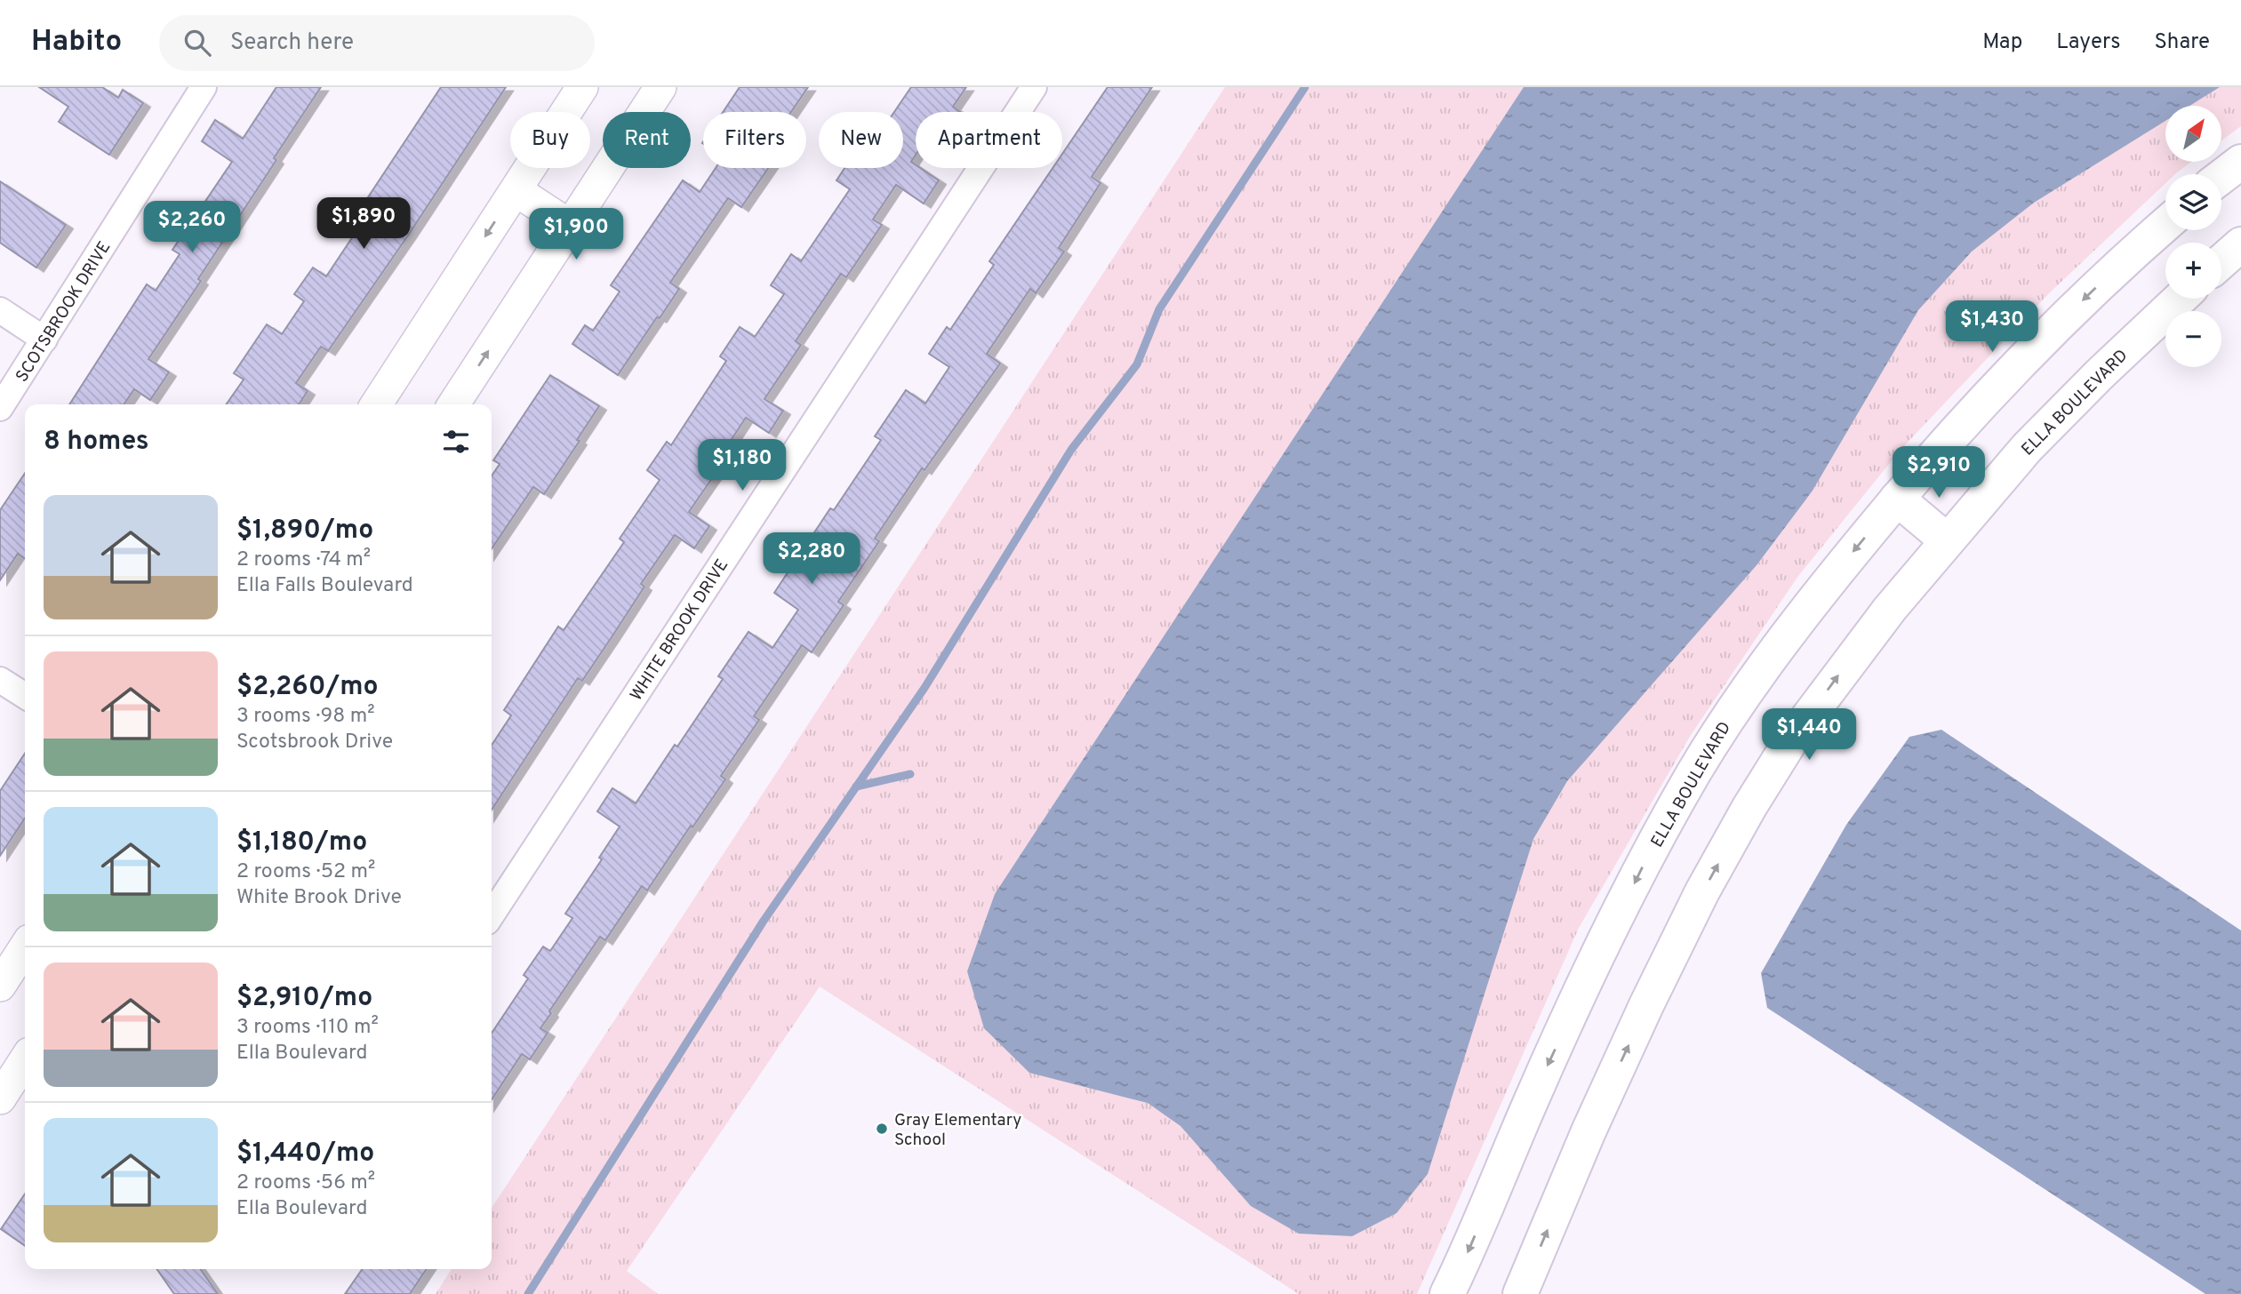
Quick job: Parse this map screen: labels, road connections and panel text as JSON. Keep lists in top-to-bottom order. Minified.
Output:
{"streets":{"main road":["ELLA BOULEVARD"],"street":["SCOTSBROOK DRIVE","WHITE BROOK DRIVE"]},"places":["Gray Elementary School"],"north":"top right","page":{"header":"Habito","search":"Search here","nav":["Map","Layers","Share"],"map_buttons":["+","−"],"chip":["Buy","Rent","Filters","New","Apartment"],"price":["$1,890","$2,260","$1,900","$1,430","$1,180","$2,910","$2,280","$1,440"],"heading":"8 homes","list":[{"name":"$1,890/mo","note":"2 rooms · 74 m² · Ella Falls Boulevard"},{"name":"$2,260/mo","note":"3 rooms · 98 m² · Scotsbrook Drive"},{"name":"$1,180/mo","note":"2 rooms · 52 m² · White Brook Drive"},{"name":"$2,910/mo","note":"3 rooms · 110 m² · Ella Boulevard"},{"name":"$1,440/mo","note":"2 rooms · 56 m² · Ella Boulevard"}]}}
